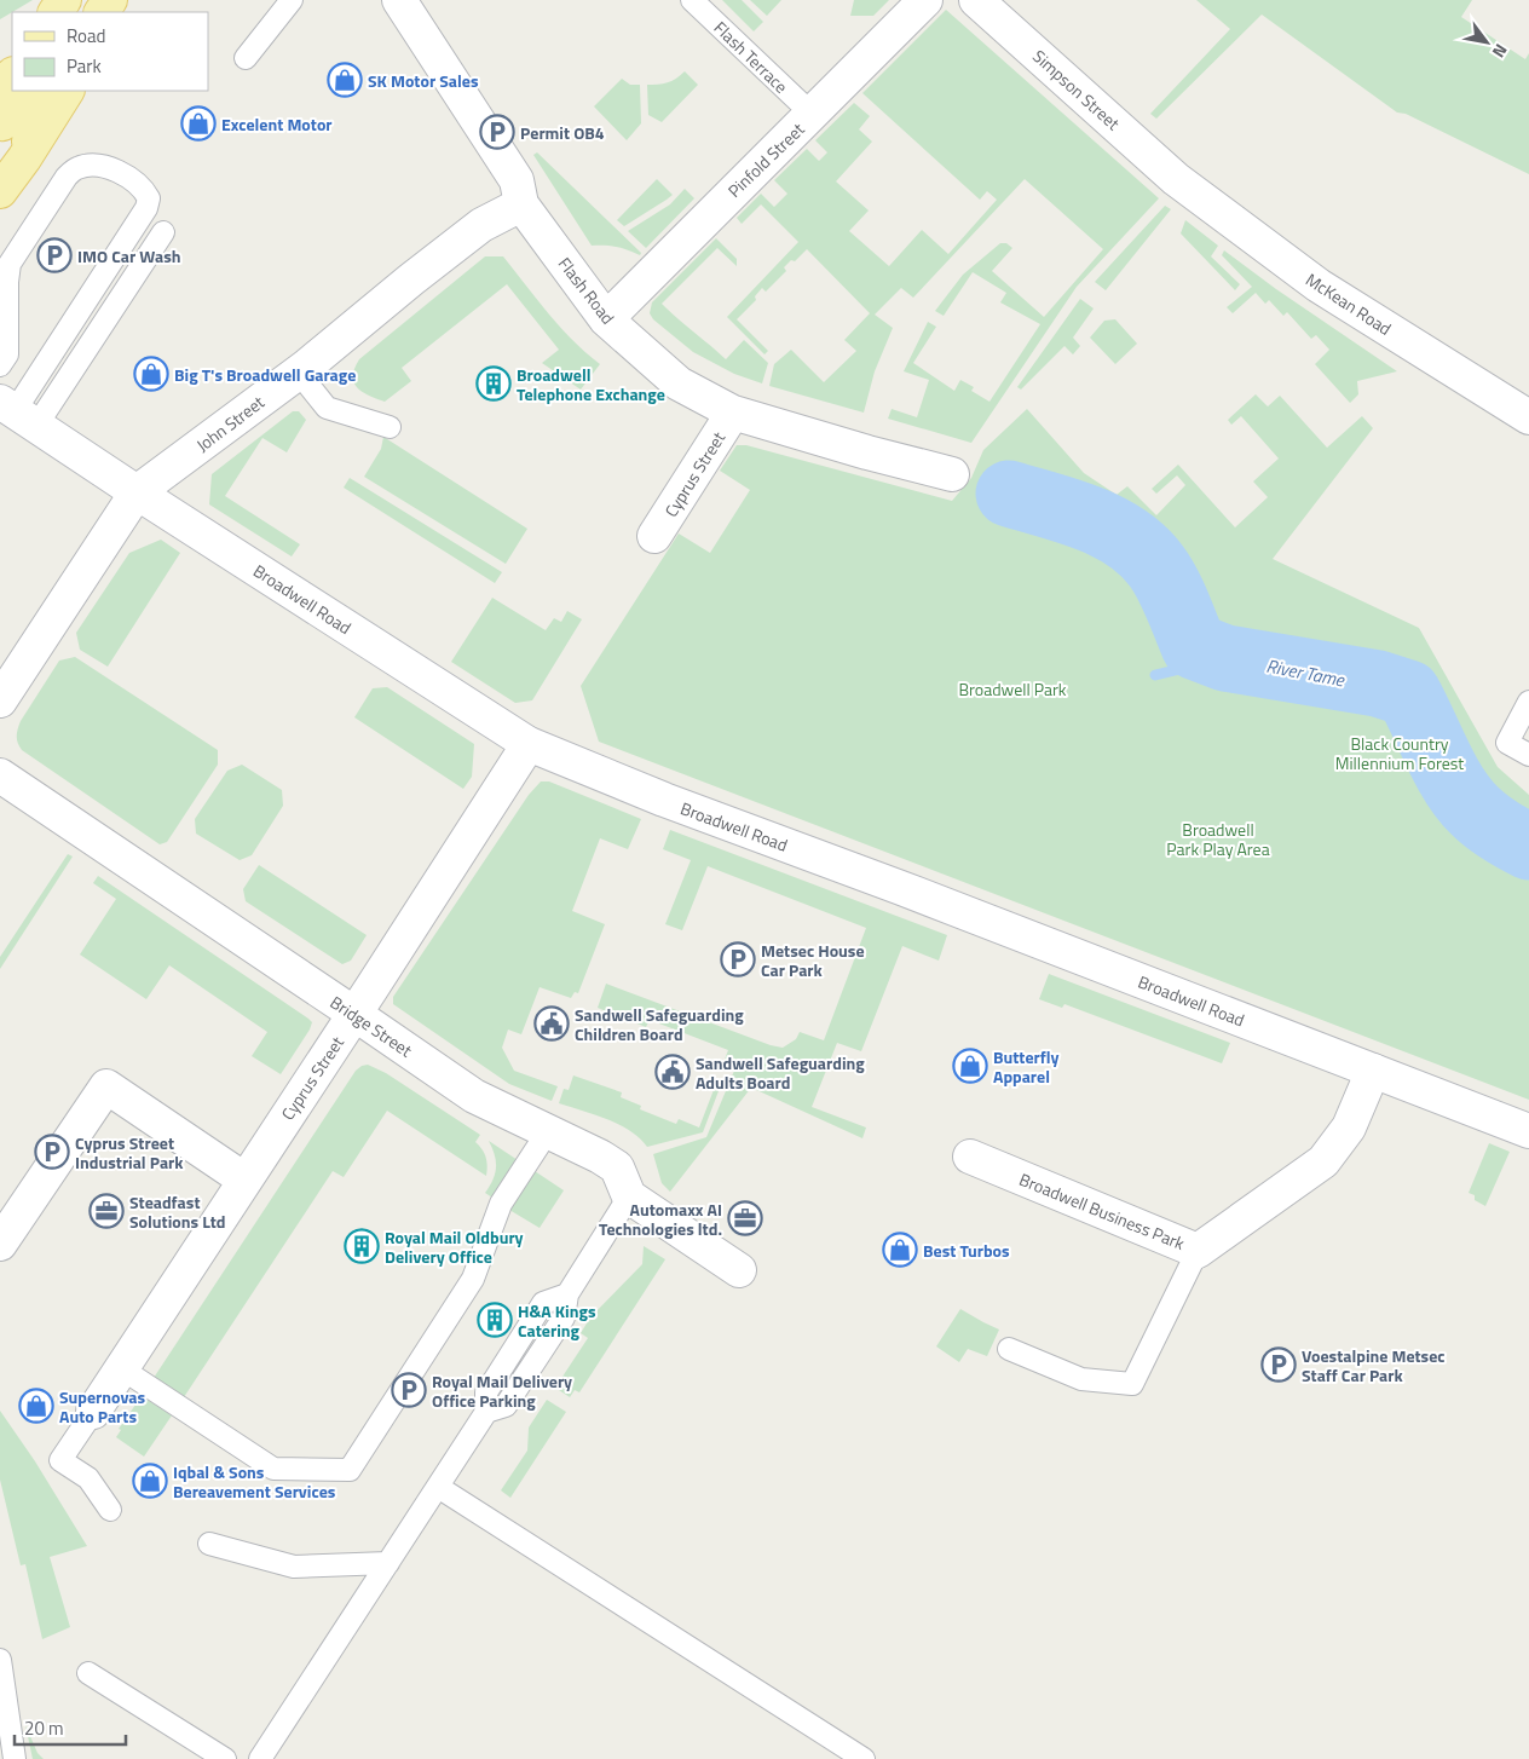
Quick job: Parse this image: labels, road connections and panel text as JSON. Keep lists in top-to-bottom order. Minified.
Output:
{"streets":{"street":["Simpson Street","Pinfold Street","Flash Road","McKean Road","John Street","Cyprus Street","Broadwell Road","Bridge Street","Broadwell Business Park"],"lane":["Flash Terrace"]},"crossings":[["Flash Terrace","Pinfold Street"],["Simpson Street","McKean Road"],["Pinfold Street","Flash Road"],["Flash Road","John Street"],["Flash Road","Cyprus Street"],["John Street","Broadwell Road"],["Cyprus Street","Broadwell Road"],["Cyprus Street","Bridge Street"],["Broadwell Road","Broadwell Business Park"]],"water":["River Tame"],"parks":["Broadwell Park","Black Country Millennium Forest","Broadwell Park Play Area"],"places":{"shop":["SK Motor Sales","Excelent Motor","Big T's Broadwell Garage","Butterfly Apparel","Best Turbos","Supernovas Auto Parts","Iqbal & Sons Bereavement Services"],"parking":["Permit OB4","IMO Car Wash","Metsec House Car Park","Cyprus Street Industrial Park","Voestalpine Metsec Staff Car Park","Royal Mail Delivery Office Parking"],"building":["Broadwell Telephone Exchange","Royal Mail Oldbury Delivery Office","H&A Kings Catering"],"public building":["Sandwell Safeguarding Children Board","Sandwell Safeguarding Adults Board"],"office":["Steadfast Solutions Ltd","Automaxx AI Technologies ltd."]},"legend":["Road","Park"],"scale_bar":"20 m","north":"bottom right"}
